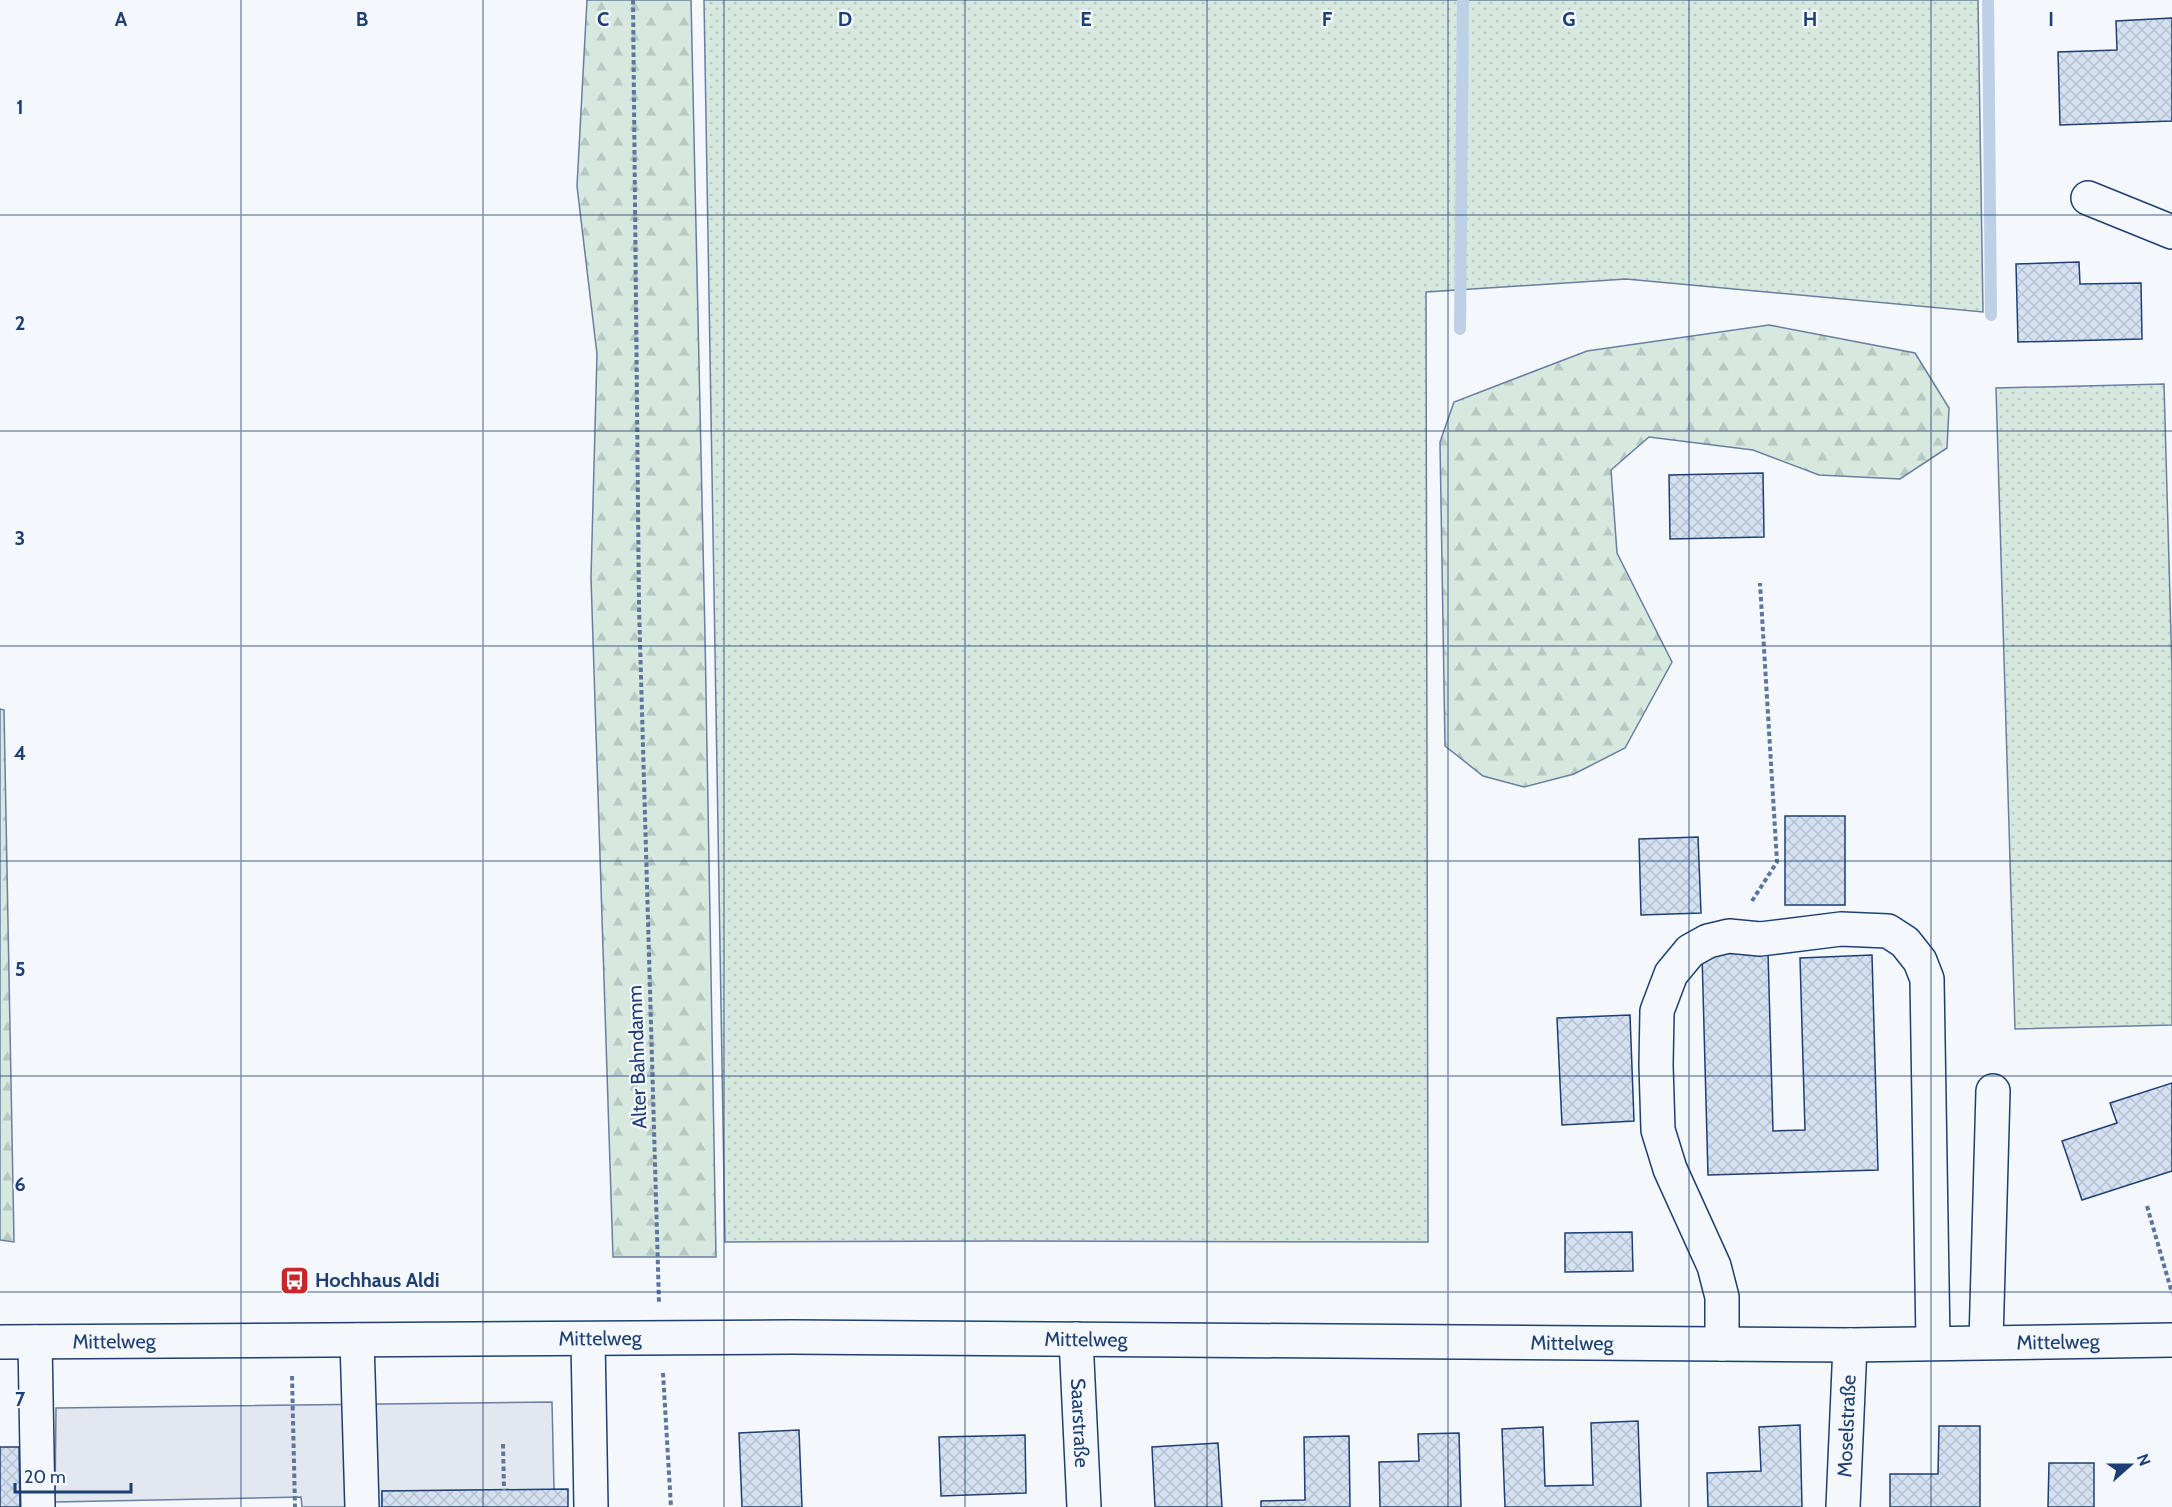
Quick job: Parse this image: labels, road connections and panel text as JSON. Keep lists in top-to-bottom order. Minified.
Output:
{"streets":{"street":["Mittelweg","Saarstraße","Moselstraße"],"path":["Alter Bahndamm"]},"crossings":[["Alter Bahndamm","Mittelweg"],["Mittelweg","Saarstraße"],["Mittelweg","Moselstraße"]],"places":{"bus stop":["Hochhaus Aldi"]},"scale_bar":"20 m","north":"right","grid":{"columns":["A","B","C","D","E","F","G","H","I"],"rows":["1","2","3","4","5","6","7"]}}
